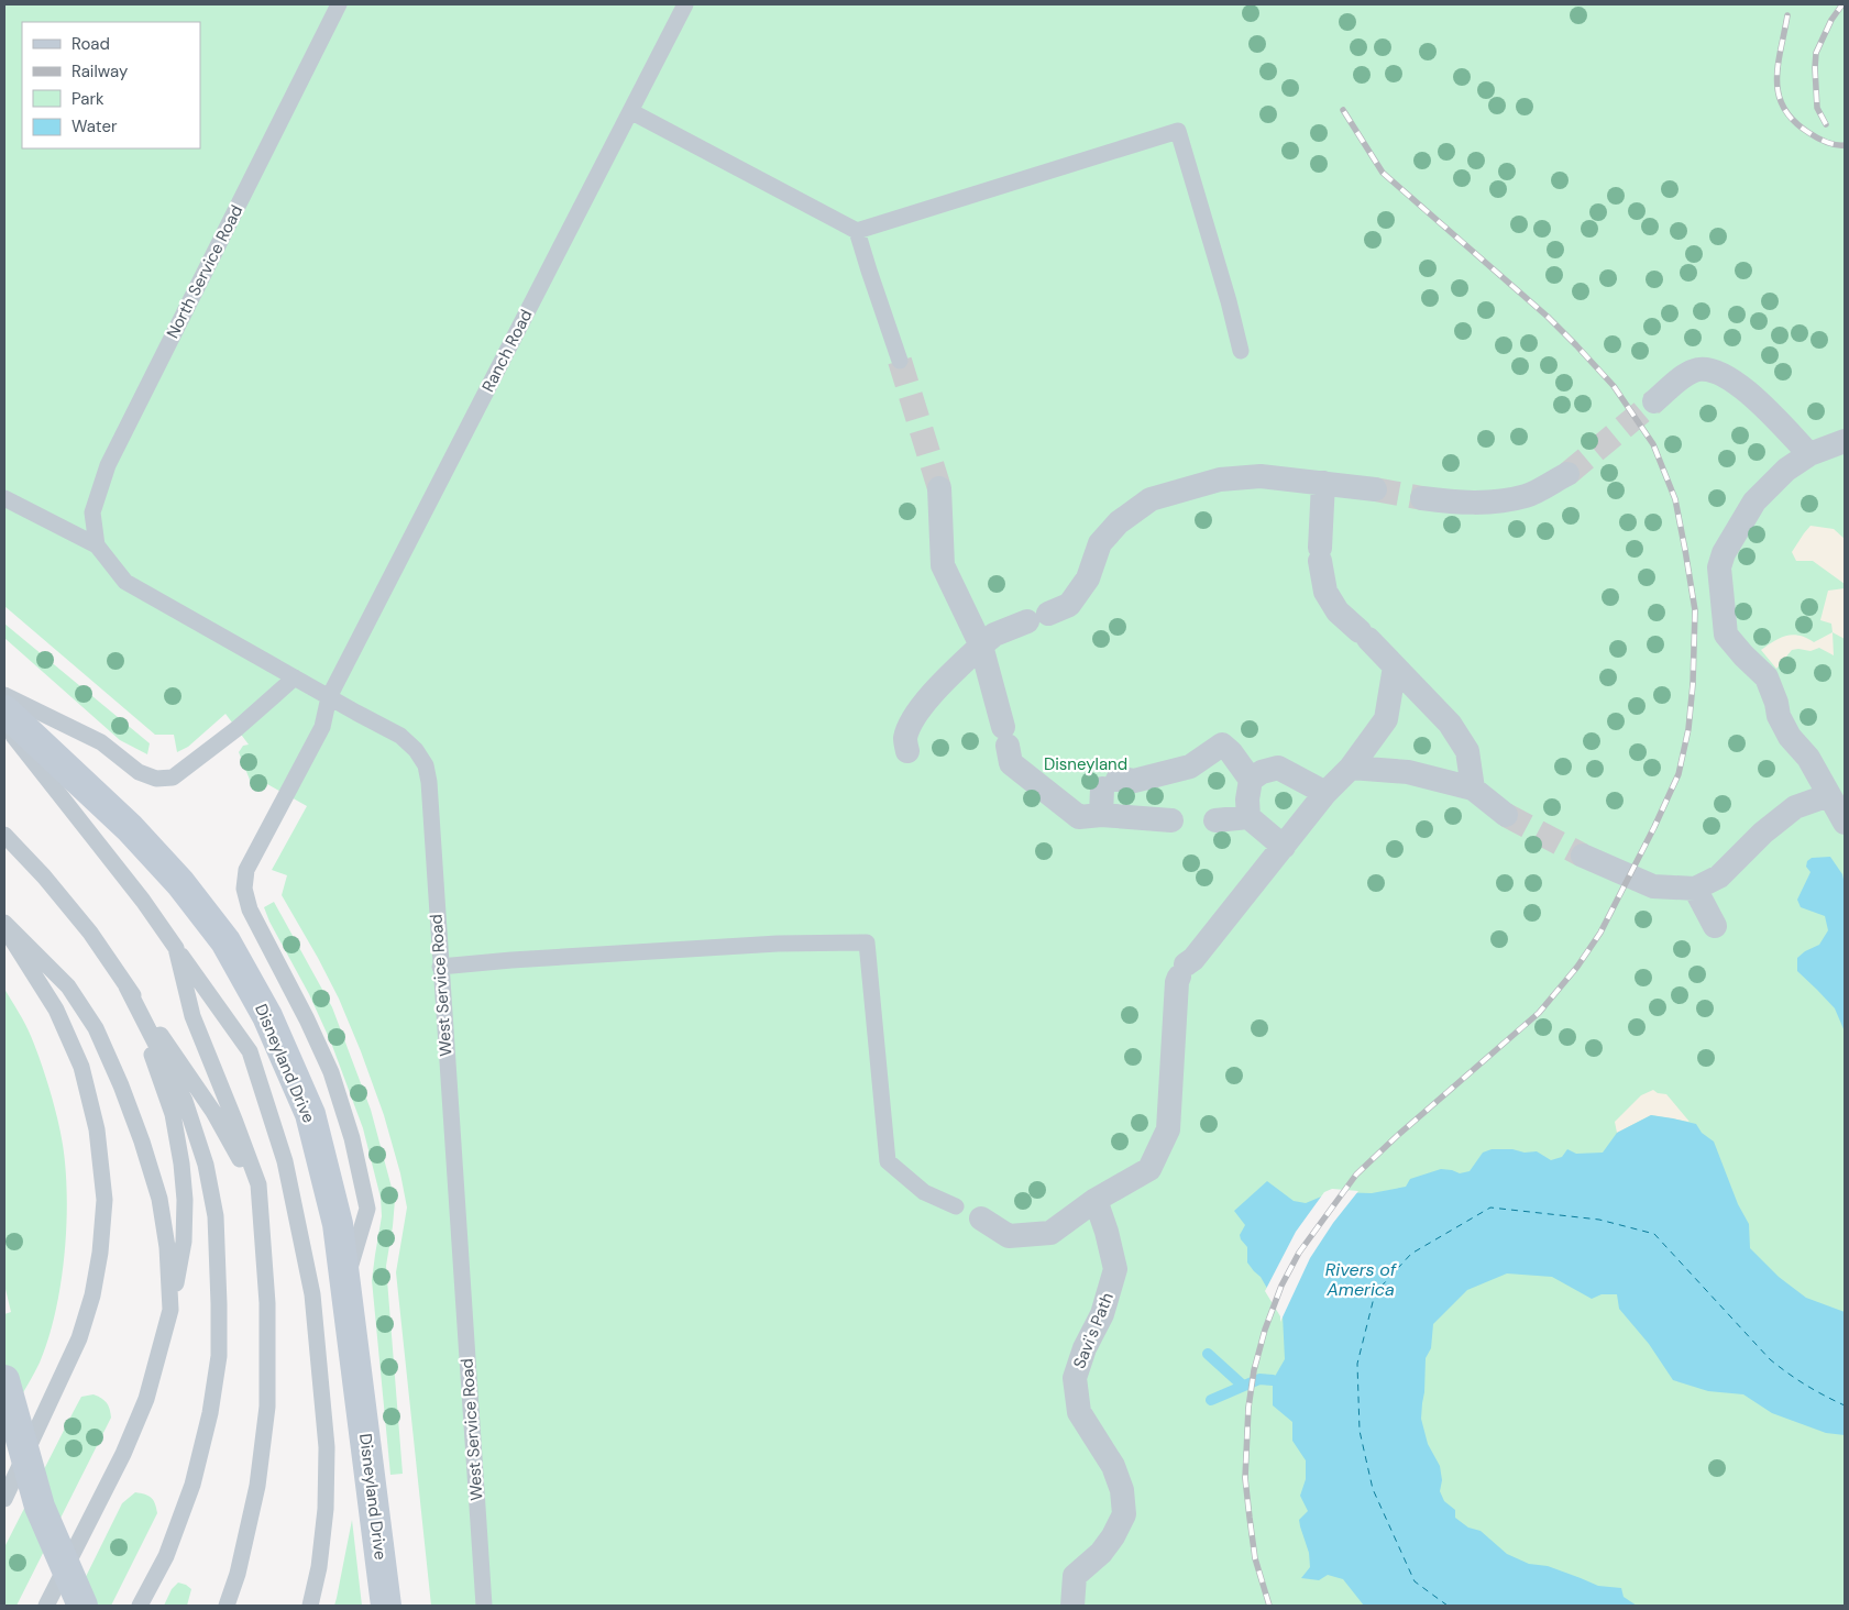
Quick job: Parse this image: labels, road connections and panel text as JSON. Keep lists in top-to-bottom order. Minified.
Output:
{"streets":{"main road":["Disneyland Drive"],"street":["Savi's Path"],"lane":["North Service Road","Ranch Road","West Service Road"]},"crossings":[["North Service Road","West Service Road"],["Ranch Road","West Service Road"],["Ranch Road","Disneyland Drive"]],"water":["Rivers of America"],"parks":["Disneyland"],"legend":["Road","Railway","Park","Water"]}
